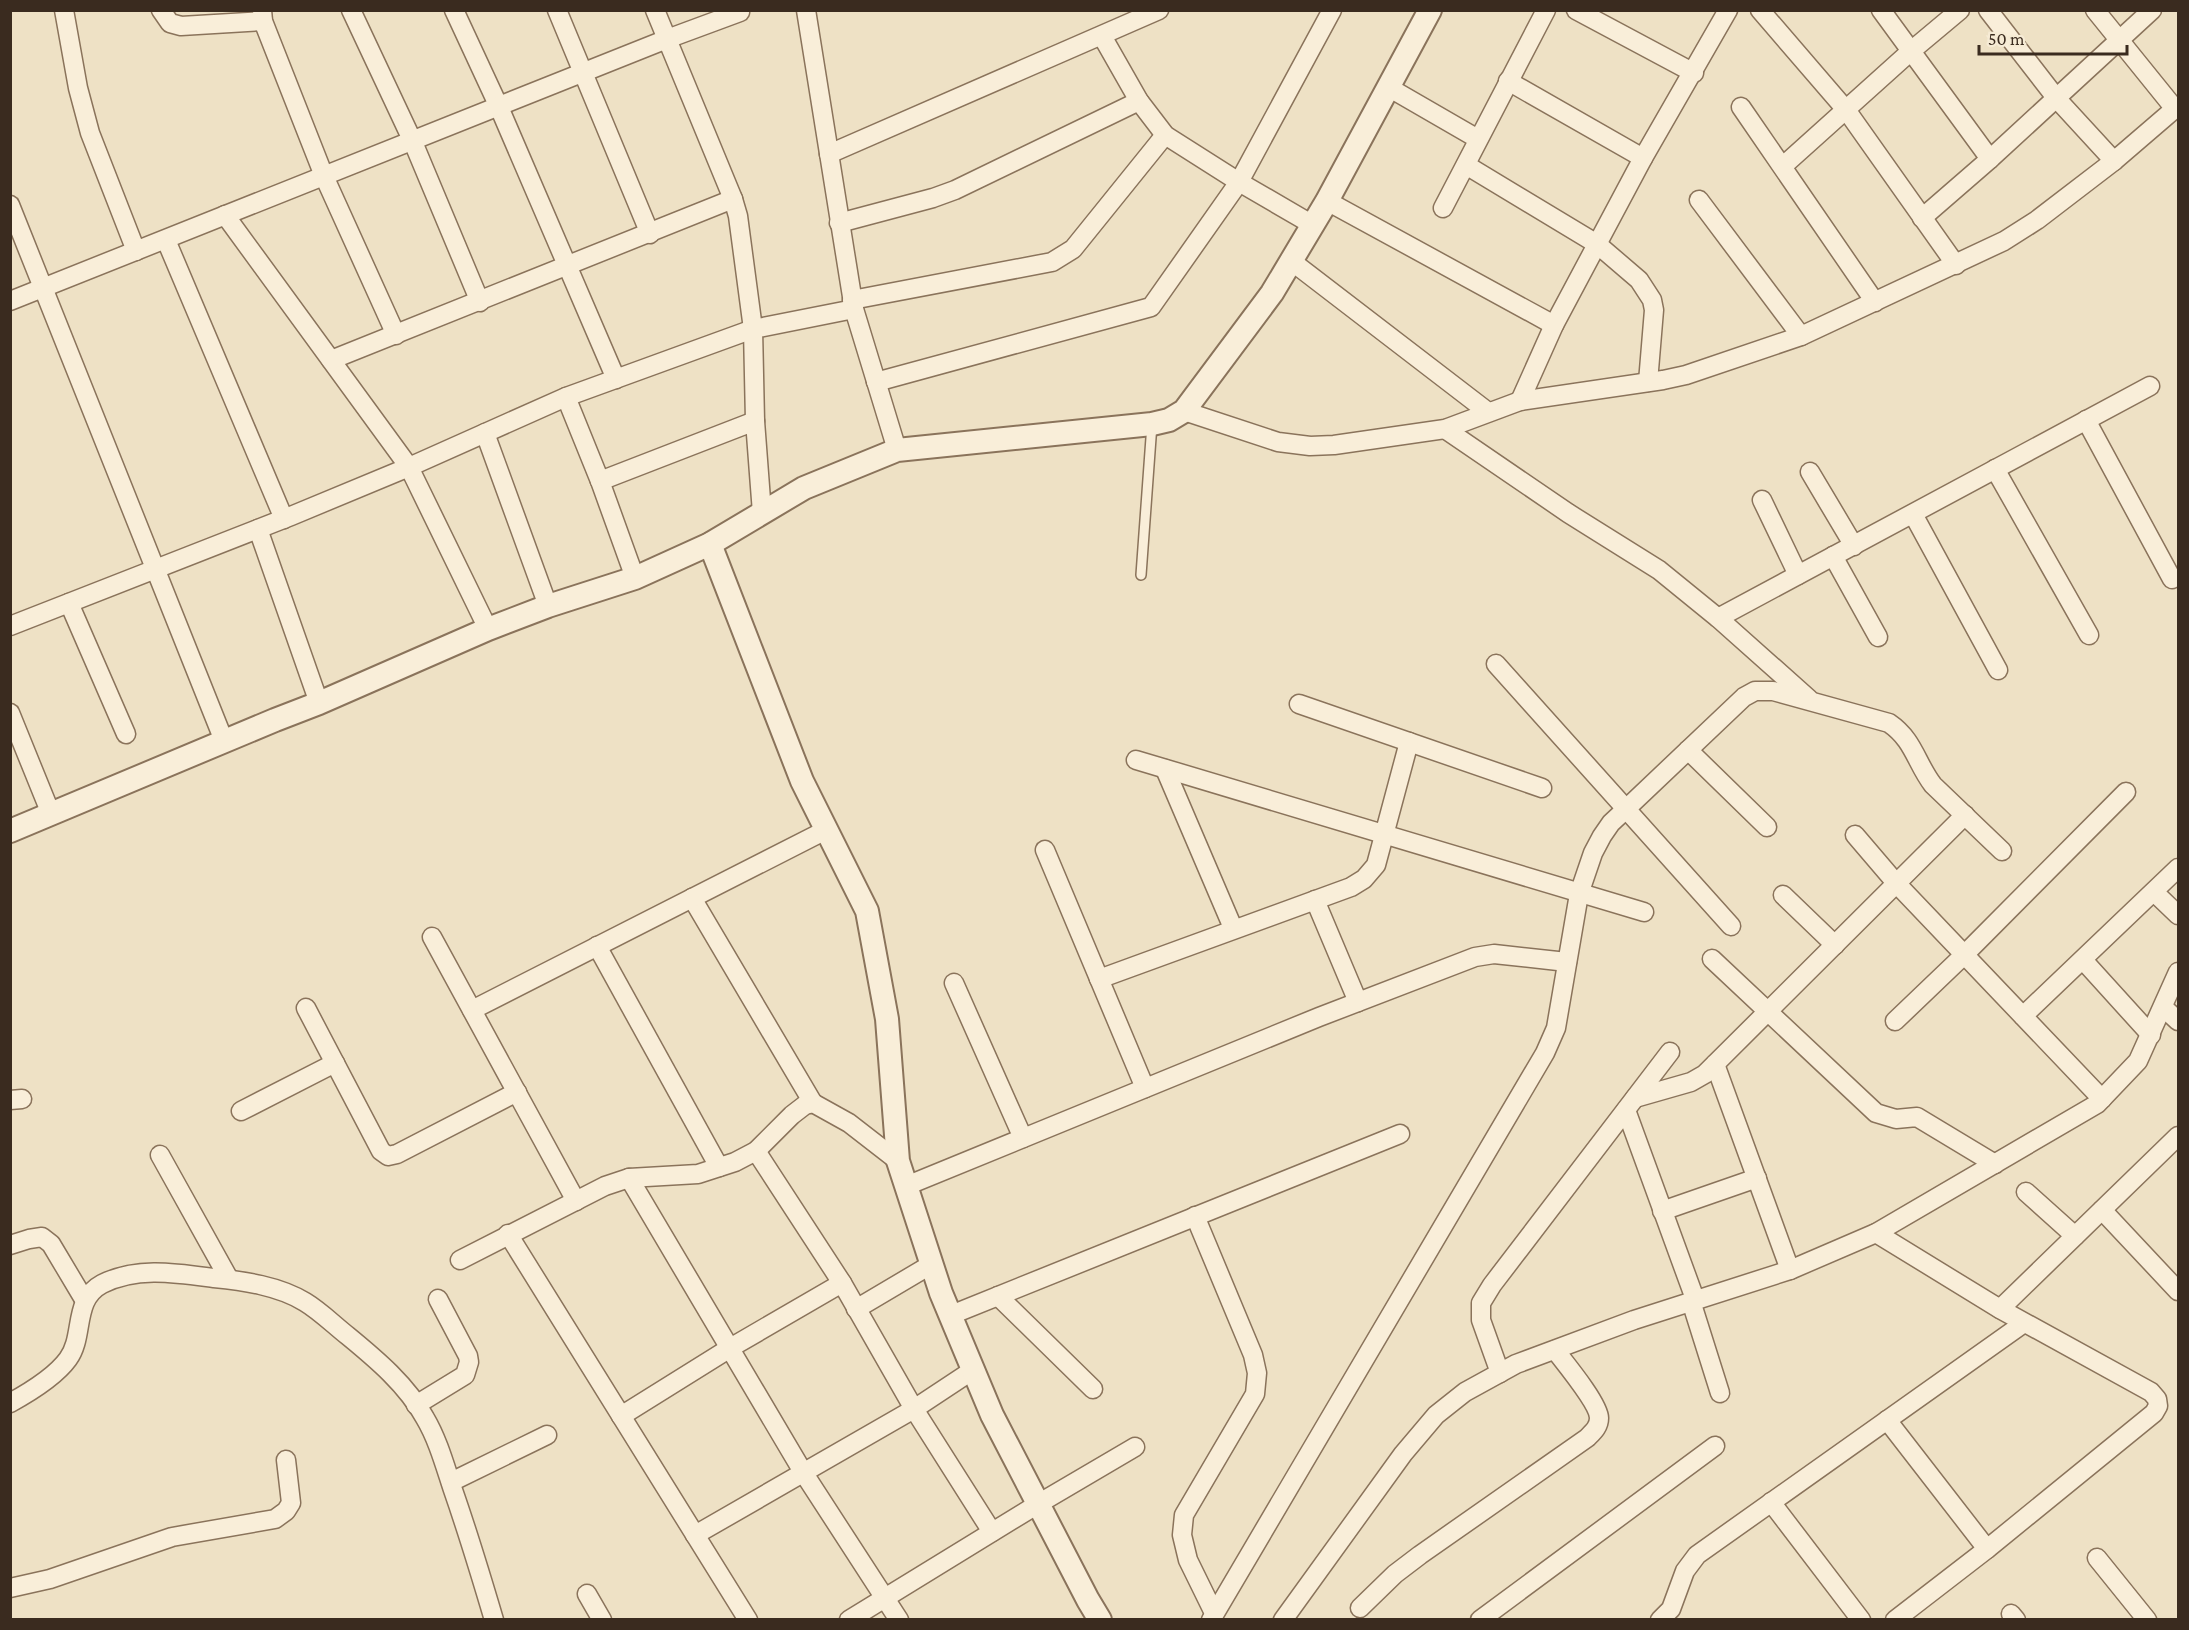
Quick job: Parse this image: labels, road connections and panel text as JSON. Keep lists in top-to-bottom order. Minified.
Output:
{"scale_bar":"50 m"}
